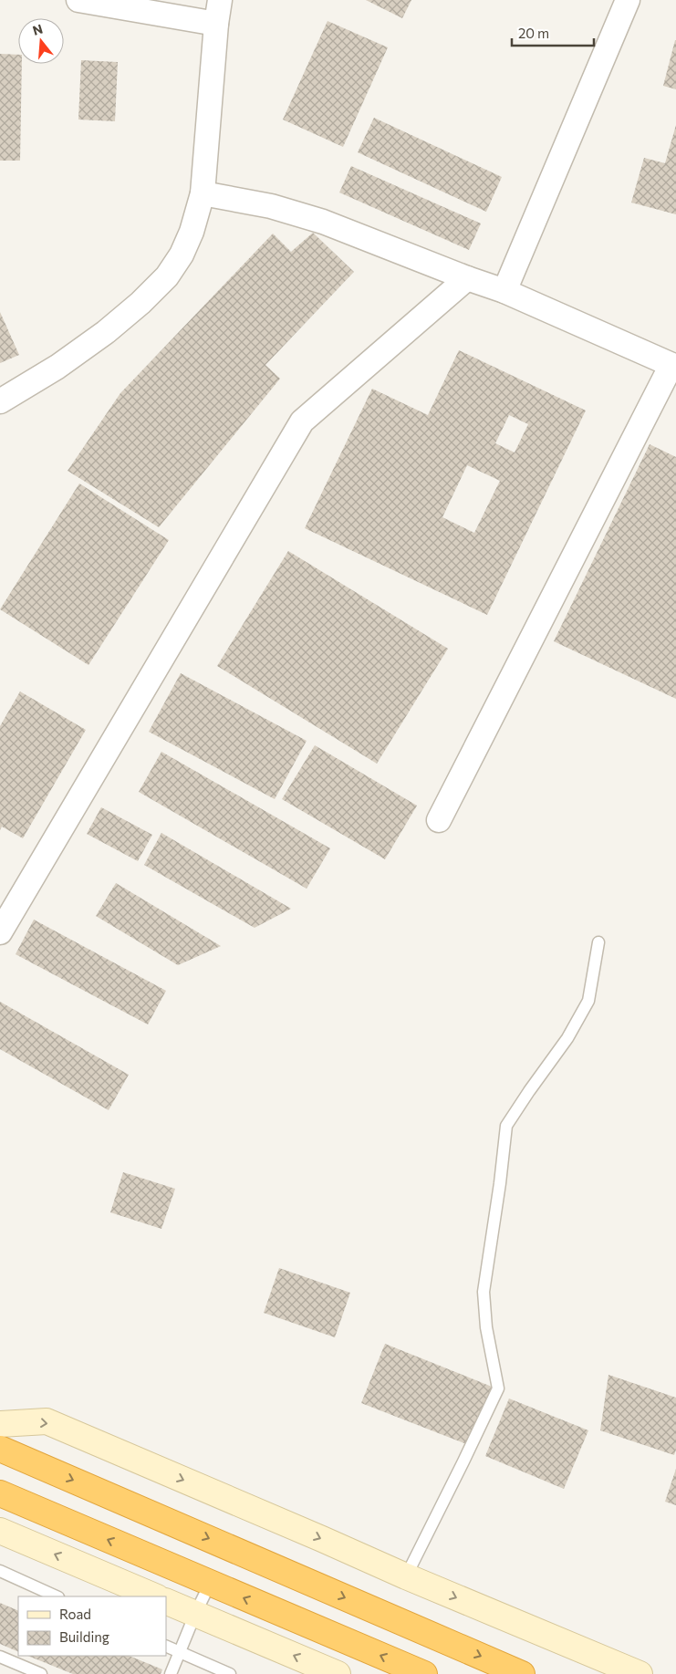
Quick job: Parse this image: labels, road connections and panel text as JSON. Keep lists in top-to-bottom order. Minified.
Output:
{"legend":["Road","Building"],"scale_bar":"20 m","north":"top"}
